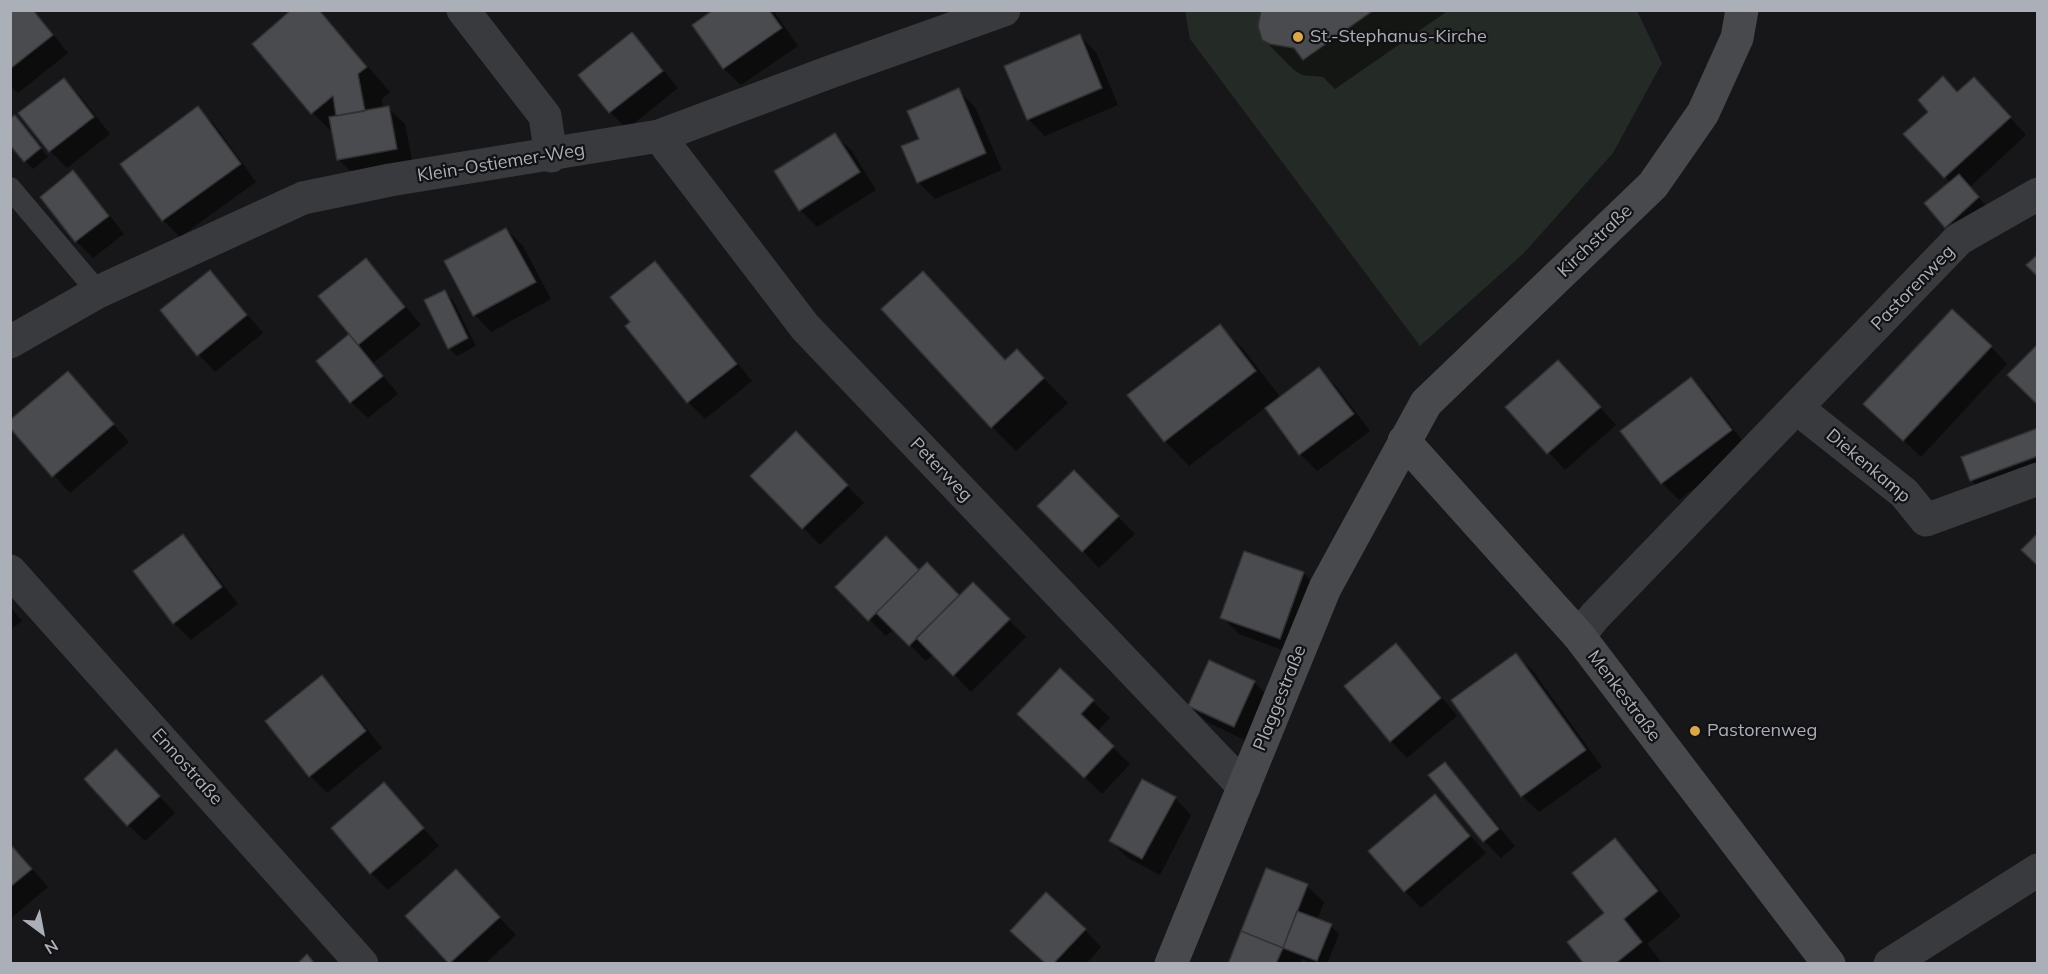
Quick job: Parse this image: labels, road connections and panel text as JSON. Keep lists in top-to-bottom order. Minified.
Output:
{"streets":{"street":["Klein-Ostiemer-Weg","Kirchstraße","Pastorenweg","Diekenkamp","Peterweg","Menkestraße","Plaggestraße","Ennostraße"]},"crossings":[["Klein-Ostiemer-Weg","Peterweg"],["Kirchstraße","Menkestraße"],["Kirchstraße","Plaggestraße"],["Pastorenweg","Diekenkamp"],["Pastorenweg","Menkestraße"],["Peterweg","Plaggestraße"],["Menkestraße","Plaggestraße"]],"places":["St.-Stephanus-Kirche","Pastorenweg"],"north":"bottom right"}
